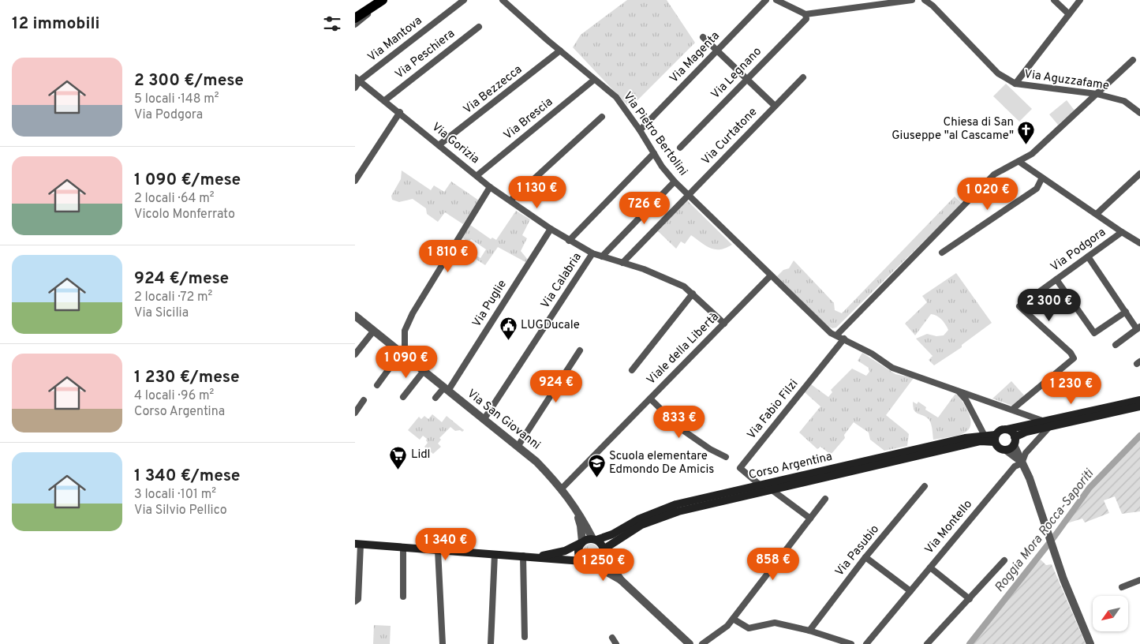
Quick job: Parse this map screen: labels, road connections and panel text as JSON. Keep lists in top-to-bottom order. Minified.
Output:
{"streets":{"main road":["Corso Argentina"],"street":["Via Mantova","Via Peschiera","Via Magenta","Via Legnano","Via Aguzzafame","Via Bezzecca","Via Brescia","Via Pietro Bertolini","Via Curtatone","Via Gorizia","Via Podgora","Via Calabria","Via Puglie","Viale della Libertà","Via Fabio Filzi","Via San Giovanni","Via Montello","Via Pasubio"]},"crossings":[["Via Mantova","Via Gorizia"],["Via Peschiera","Via Gorizia"],["Via Magenta","Via Pietro Bertolini"],["Via Bezzecca","Via Pietro Bertolini"],["Via Bezzecca","Via Gorizia"],["Via Brescia","Via Pietro Bertolini"],["Via Brescia","Via Gorizia"],["Via Pietro Bertolini","Via Curtatone"],["Via Pietro Bertolini","Viale della Libertà"],["Via Curtatone","Via Gorizia"],["Via Gorizia","Via Calabria"],["Via Gorizia","Via Puglie"],["Via Gorizia","Viale della Libertà"],["Via Calabria","Via San Giovanni"],["Via Puglie","Via San Giovanni"],["Viale della Libertà","Via San Giovanni"],["Via Fabio Filzi","Corso Argentina"],["Via San Giovanni","Corso Argentina"]],"water":["Roggia Mora Rocca-Saporiti"],"places":{"church":["Chiesa di San Giuseppe \"al Cascame\""],"public building":["LUGDucale"],"supermarket":["Lidl"],"school or university":["Scuola elementare Edmondo De Amicis"]},"north":"bottom left","page":{"heading":"12 immobili","list":[{"name":"2 300 €/mese","note":"5 locali · 148 m² · Via Podgora"},{"name":"1 090 €/mese","note":"2 locali · 64 m² · Vicolo Monferrato"},{"name":"924 €/mese","note":"2 locali · 72 m² · Via Sicilia"},{"name":"1 230 €/mese","note":"4 locali · 96 m² · Corso Argentina"},{"name":"1 340 €/mese","note":"3 locali · 101 m² · Via Silvio Pellico"}],"price":["1 130 €","1 020 €","726 €","1 810 €","2 300 €","1 090 €","924 €","1 230 €","833 €","1 340 €","858 €","1 250 €"]}}
